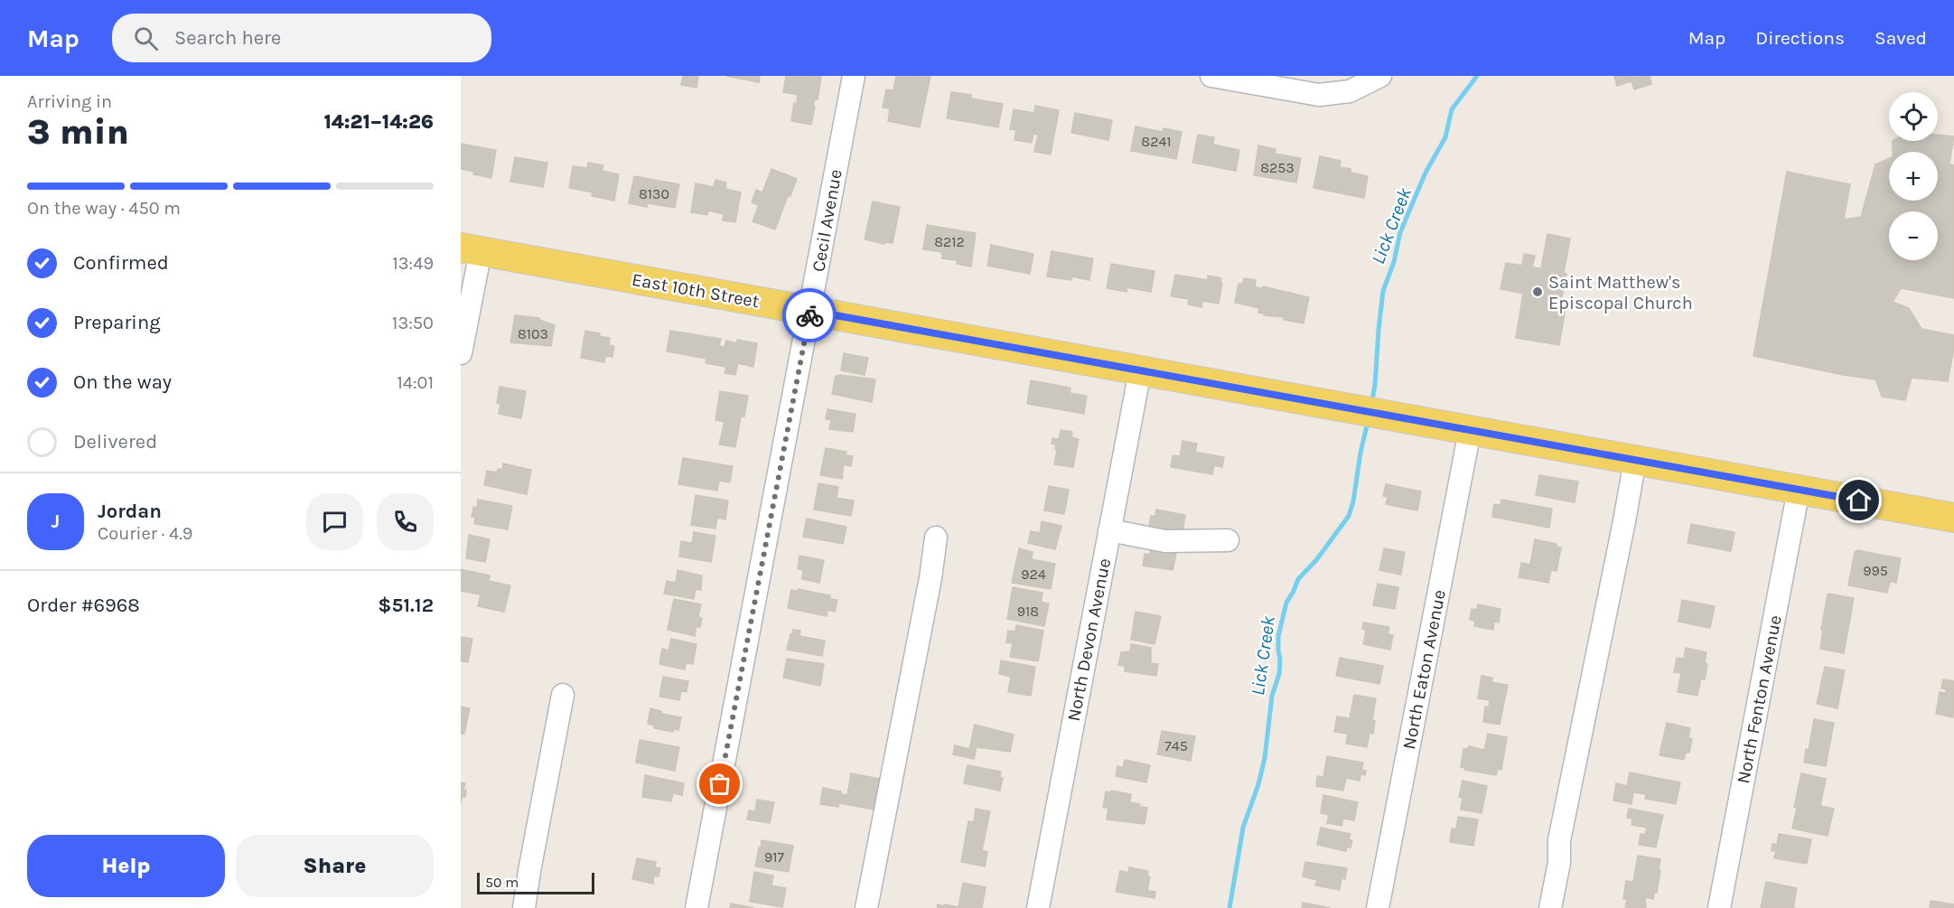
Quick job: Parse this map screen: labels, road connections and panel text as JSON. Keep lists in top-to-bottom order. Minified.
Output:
{"streets":{"main road":["East 10th Street"],"street":["Cecil Avenue","North Devon Avenue","North Eaton Avenue","North Fenton Avenue"]},"crossings":[["Cecil Avenue","East 10th Street"],["East 10th Street","North Devon Avenue"],["East 10th Street","North Eaton Avenue"],["East 10th Street","North Fenton Avenue"]],"water":["Lick Creek"],"places":["Saint Matthew's Episcopal Church"],"house_numbers":["8241","8253","8130","8212","8103","995","924","918","745","917"],"scale_bar":"50 m","page":{"header":"Map","search":"Search here","nav":["Map","Directions","Saved"],"heading":["3 min","Arriving in","14:21–14:26"],"panel":["Jordan","Courier · 4.9","Order #6968","$51.12"],"map_buttons":["+","−"],"bar":"On the way · 450 m","list":[["Confirmed","13:49"],["Preparing","13:50"],["On the way","14:01"],"Delivered"],"round":"J","buttons":["Help","Share"],"scale":"50 m"}}
